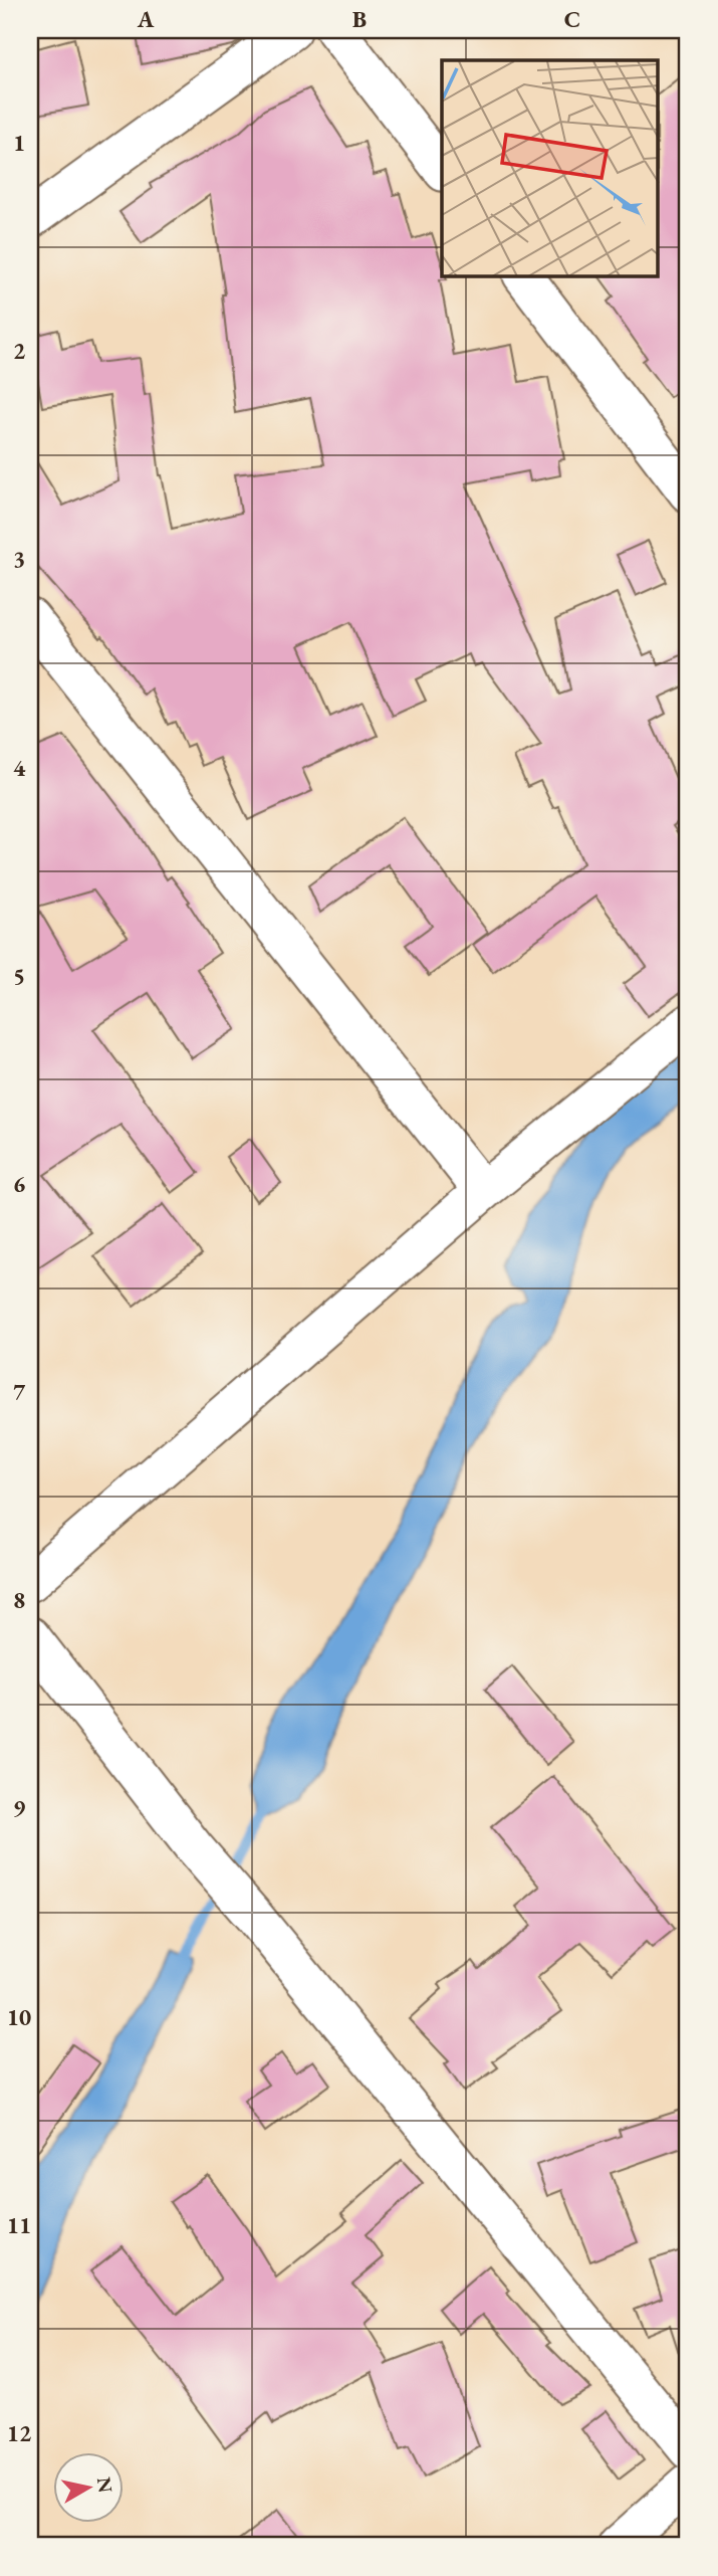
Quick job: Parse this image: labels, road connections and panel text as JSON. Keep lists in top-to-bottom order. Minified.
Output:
{"north":"right","grid":{"columns":["A","B","C"],"rows":["1","2","3","4","5","6","7","8","9","10","11","12"]}}
